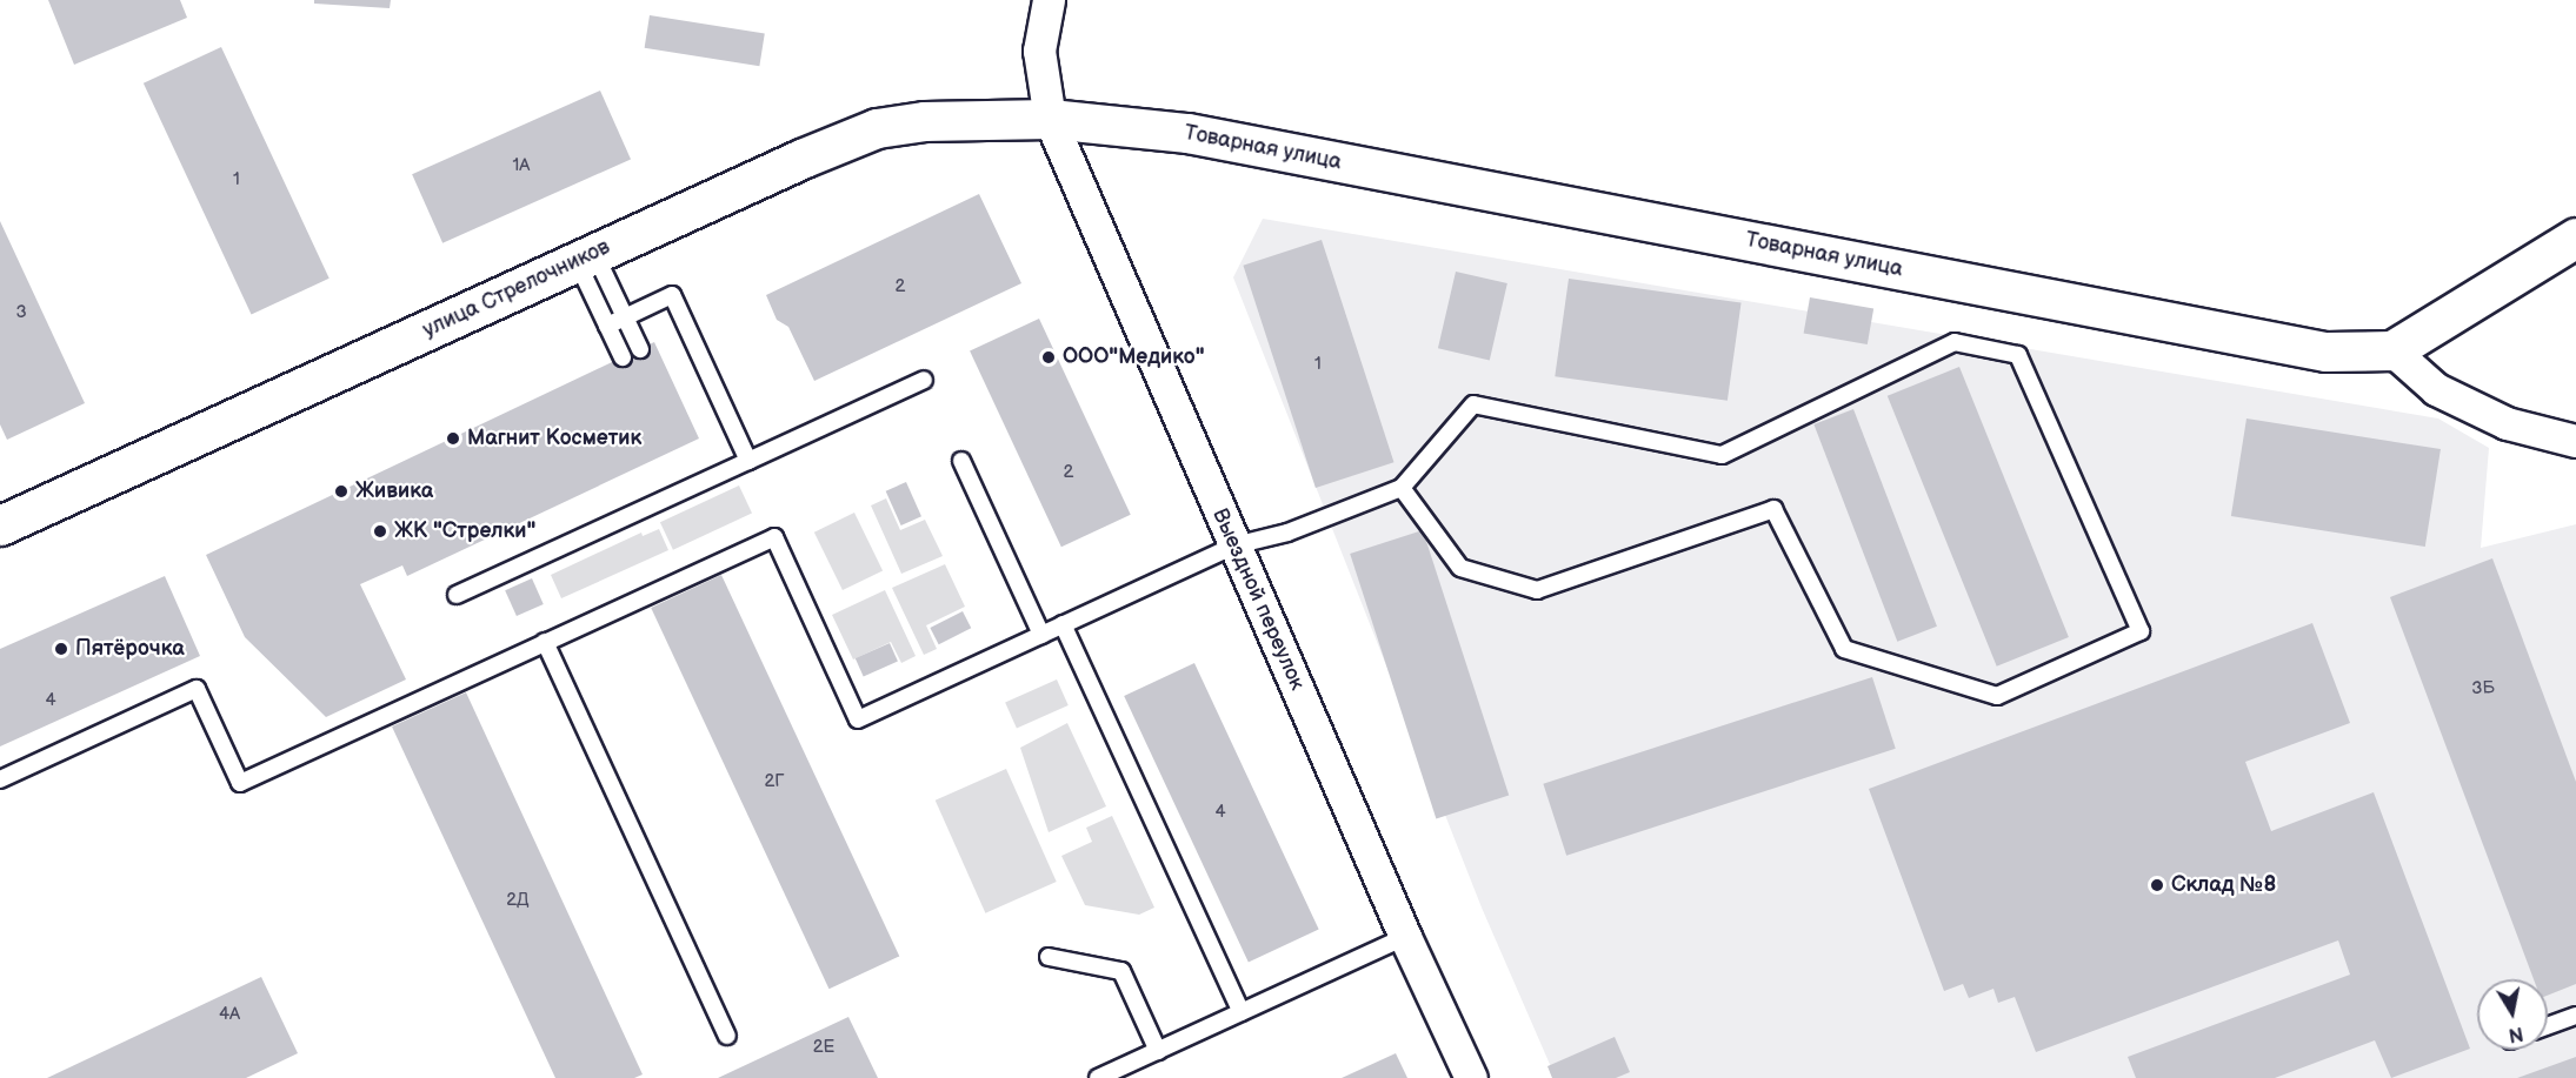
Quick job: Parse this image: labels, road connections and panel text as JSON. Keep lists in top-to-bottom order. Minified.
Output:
{"streets":{"main road":["Товарная улица","улица Стрелочников"],"street":["Выездной переулок"]},"crossings":[["Товарная улица","улица Стрелочников"],["Товарная улица","Выездной переулок"],["улица Стрелочников","Выездной переулок"]],"places":["ООО\"Медико\"","Магнит Косметик","Живика","ЖК \"Стрелки\"","Пятёрочка","Склад №8"],"house_numbers":["1А","1","2","3","1","2","3Б","4","2Г","4","2Д","4А","2Е"],"north":"bottom"}
